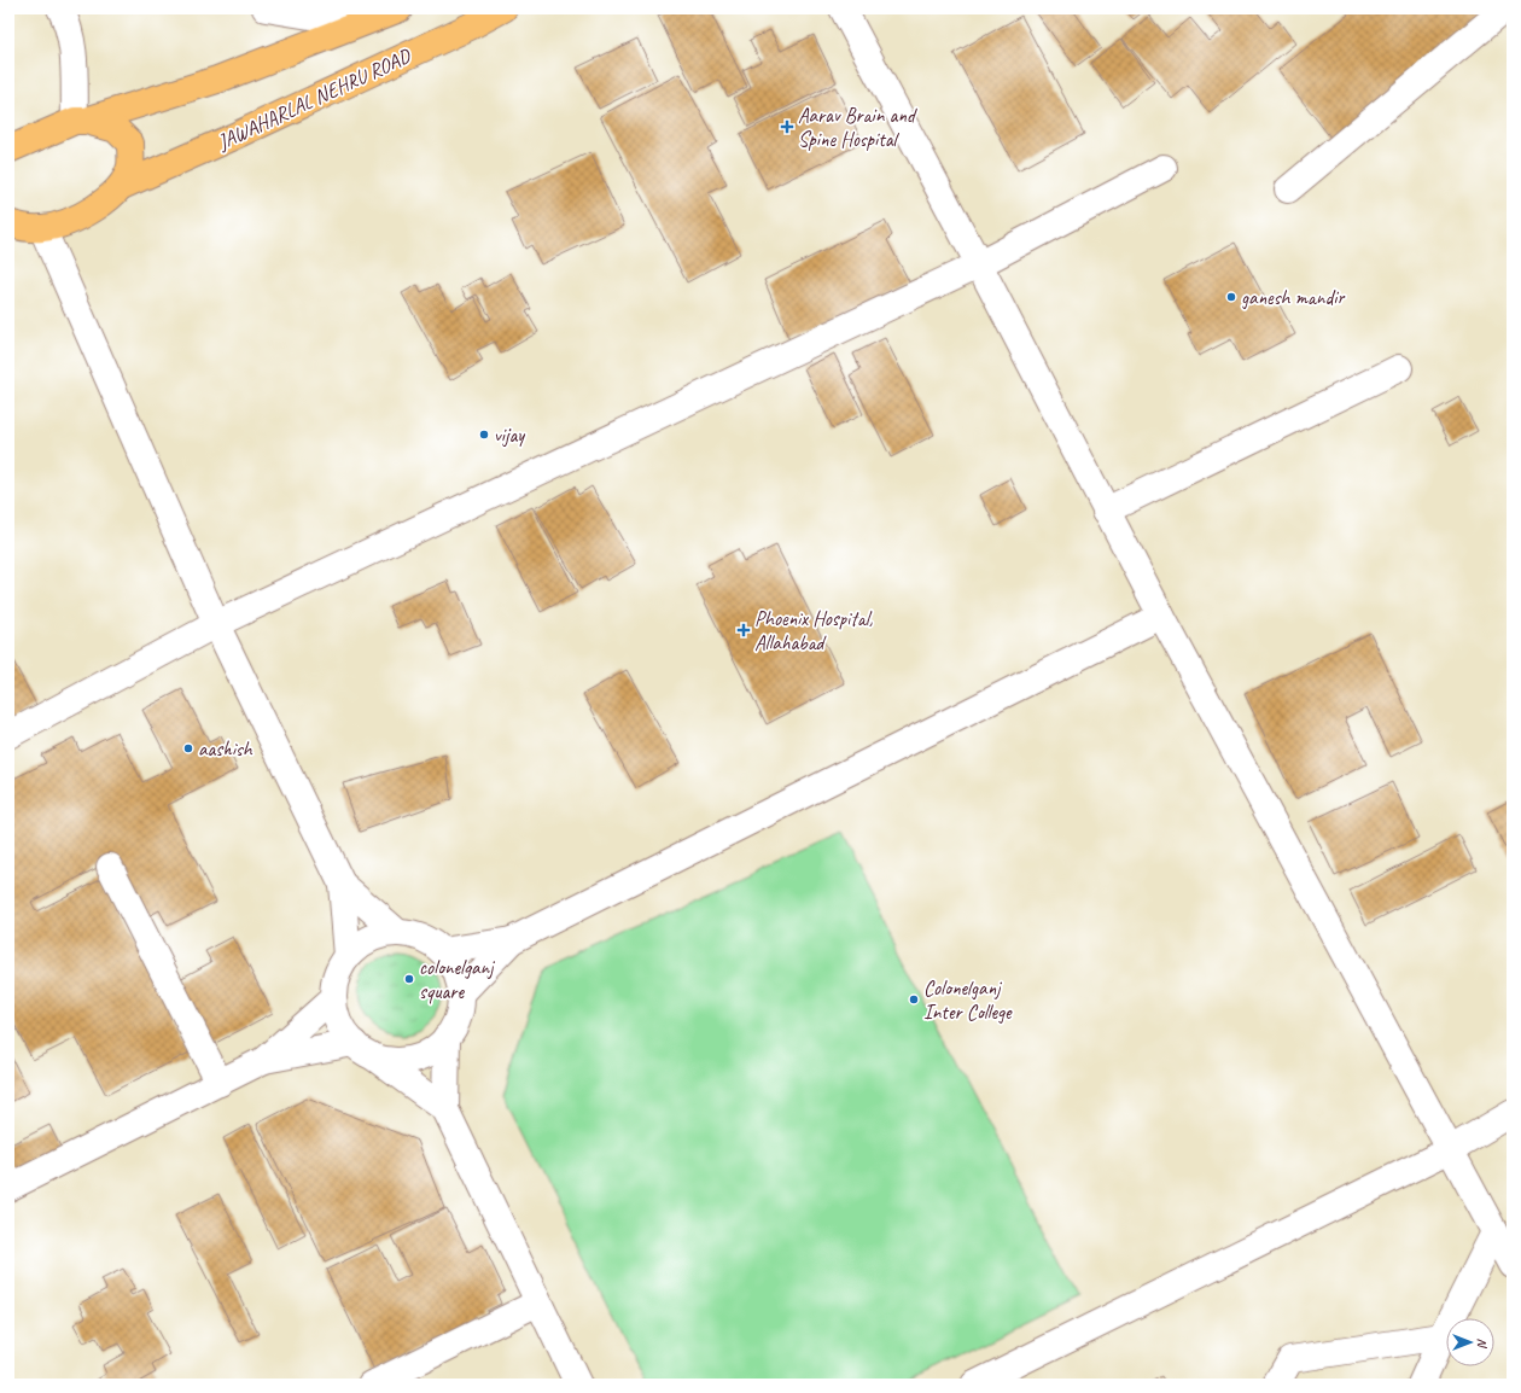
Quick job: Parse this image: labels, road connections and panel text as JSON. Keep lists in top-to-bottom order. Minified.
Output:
{"streets":{"highway":["JAWAHARLAL NEHRU ROAD"]},"places":{"health":["Aarav Brain and Spine Hospital","Phoenix Hospital, Allahabad"],"other":["ganesh mandir","vijay","aashish","colonelganj square","Colonelganj Inter College"]},"north":"right"}
